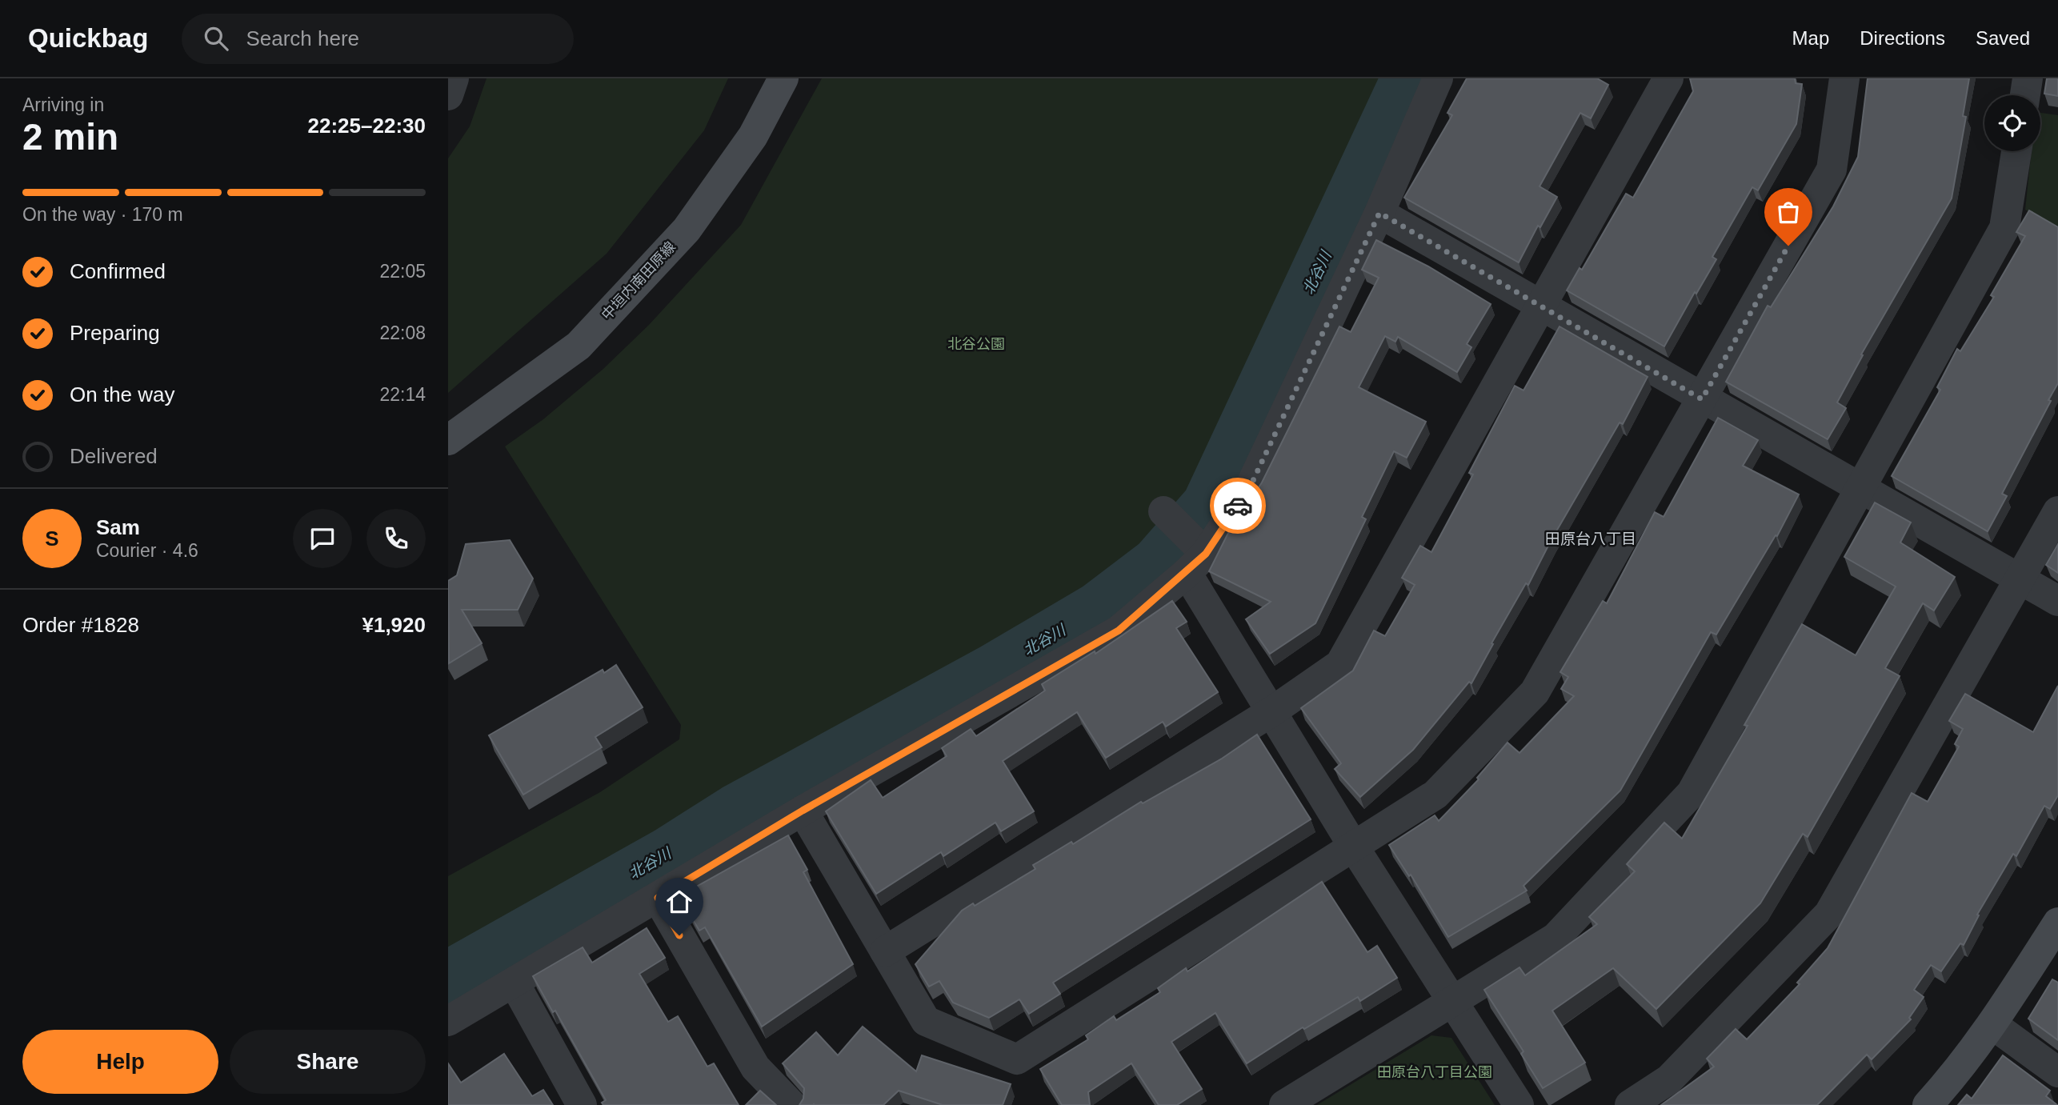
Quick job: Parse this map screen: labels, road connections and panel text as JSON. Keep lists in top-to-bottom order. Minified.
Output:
{"streets":{"main road":["中垣内南田原線"]},"districts":["田原台八丁目"],"water":["北谷川"],"parks":["北谷公園","田原台八丁目公園"],"page":{"header":"Quickbag","search":"Search here","nav":["Map","Directions","Saved"],"heading":["2 min","Arriving in","22:25–22:30"],"panel":["Sam","Courier · 4.6","Order #1828","¥1,920"],"bar":"On the way · 170 m","list":[["Confirmed","22:05"],["Preparing","22:08"],["On the way","22:14"],"Delivered"],"round":"S","buttons":["Help","Share"]}}
